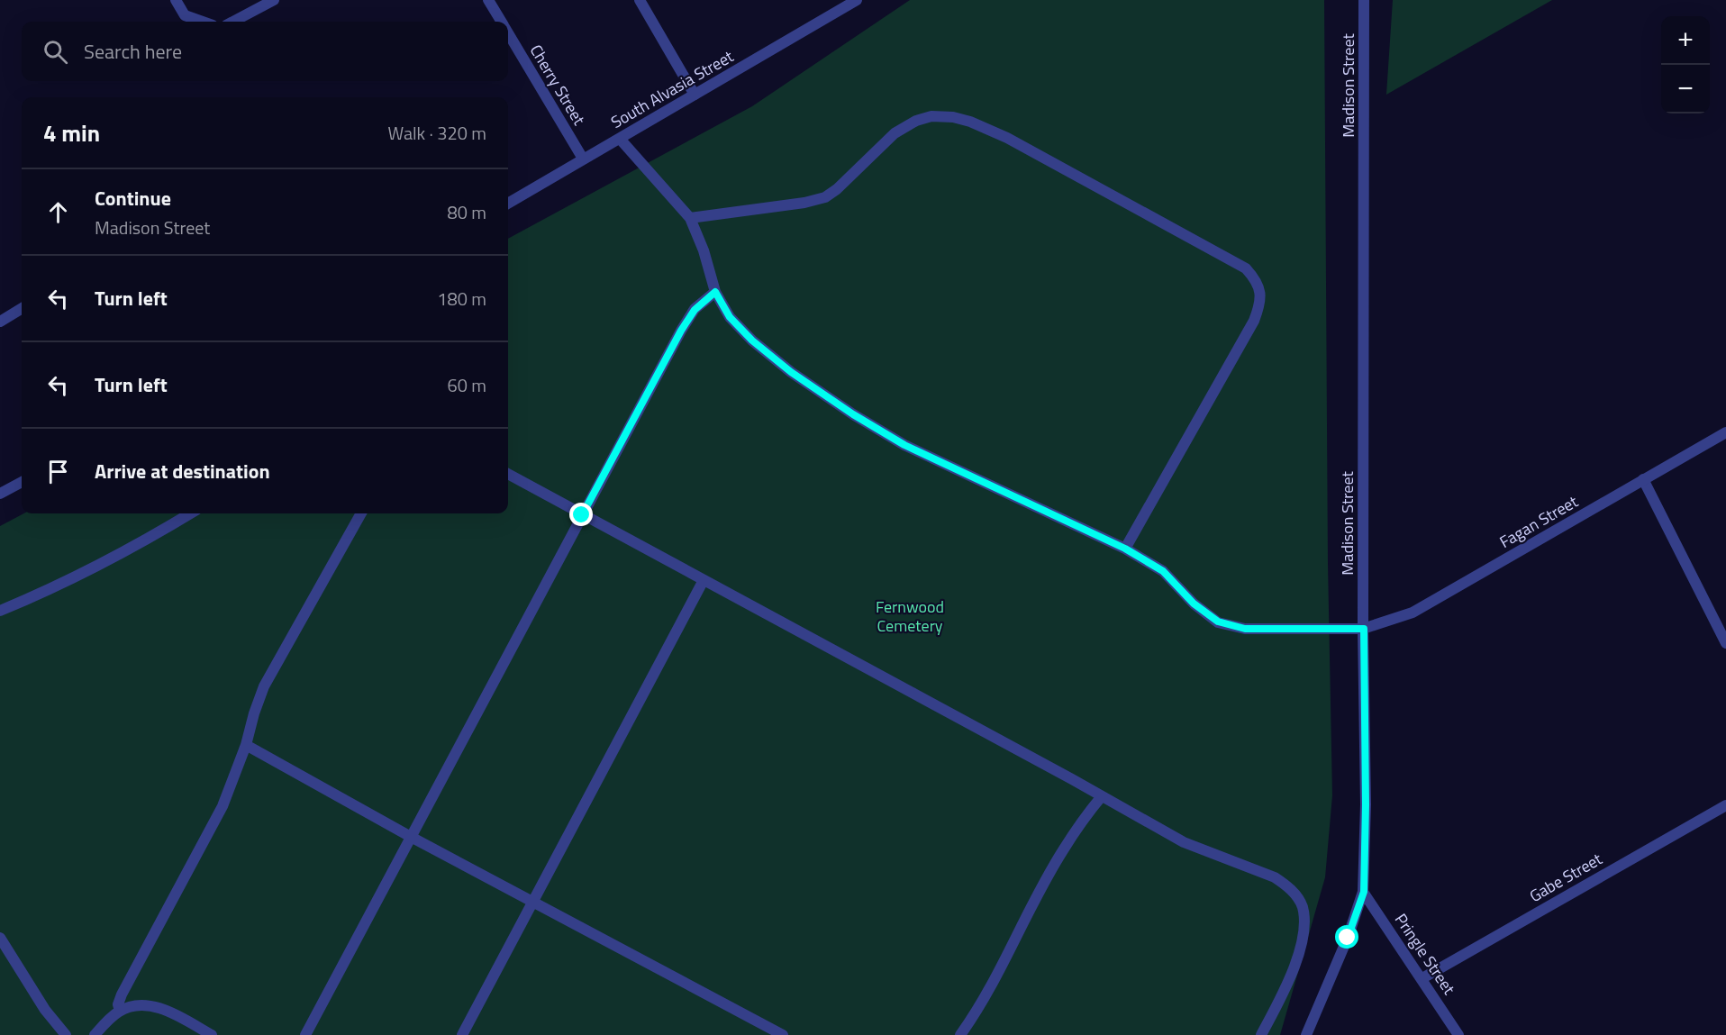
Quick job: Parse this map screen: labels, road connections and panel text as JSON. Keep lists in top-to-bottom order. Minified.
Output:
{"streets":{"street":["Cherry Street","Madison Street","South Alvasia Street","Fagan Street","Gabe Street","Pringle Street"]},"crossings":[["Cherry Street","South Alvasia Street"],["Madison Street","Fagan Street"],["Madison Street","Pringle Street"],["South Alvasia Street","Fagan Street"],["Gabe Street","Pringle Street"]],"parks":["Fernwood Cemetery"],"page":{"map_buttons":["+","−"],"search":"Search here","heading":["4 min","Walk · 320 m"],"list":[["Continue","Madison Street","80 m"],["Turn left","180 m"],["Turn left","60 m"],"Arrive at destination"]}}
